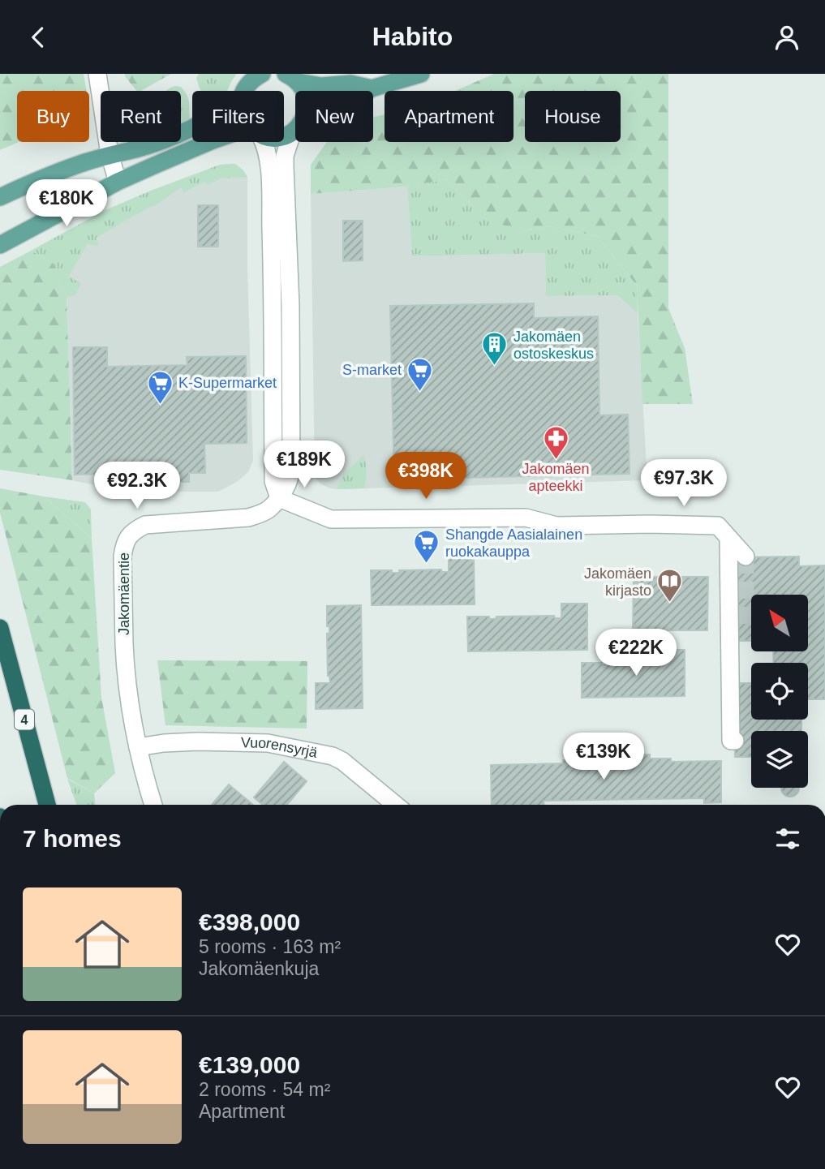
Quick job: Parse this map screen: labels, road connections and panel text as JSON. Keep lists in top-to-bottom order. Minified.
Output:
{"streets":{"highway":["4"],"street":["Jakomäentie","Vuorensyrjä"]},"crossings":[["Jakomäentie","Vuorensyrjä"]],"places":{"building":["Jakomäen ostoskeskus"],"supermarket":["S-market","K-Supermarket","Shangde Aasialainen ruokakauppa"],"pharmacy":["Jakomäen apteekki"],"library":["Jakomäen kirjasto"]},"north":"top left","page":{"header":"Habito","chip":["Buy","Rent","Filters","New","Apartment","House"],"price":["€180K","€189K","€398K","€97.3K","€92.3K","€222K","€139K"],"heading":"7 homes","list":[{"name":"€398,000","note":"5 rooms · 163 m² · Jakomäenkuja"},{"name":"€139,000","note":"2 rooms · 54 m² · Apartment"}]}}
